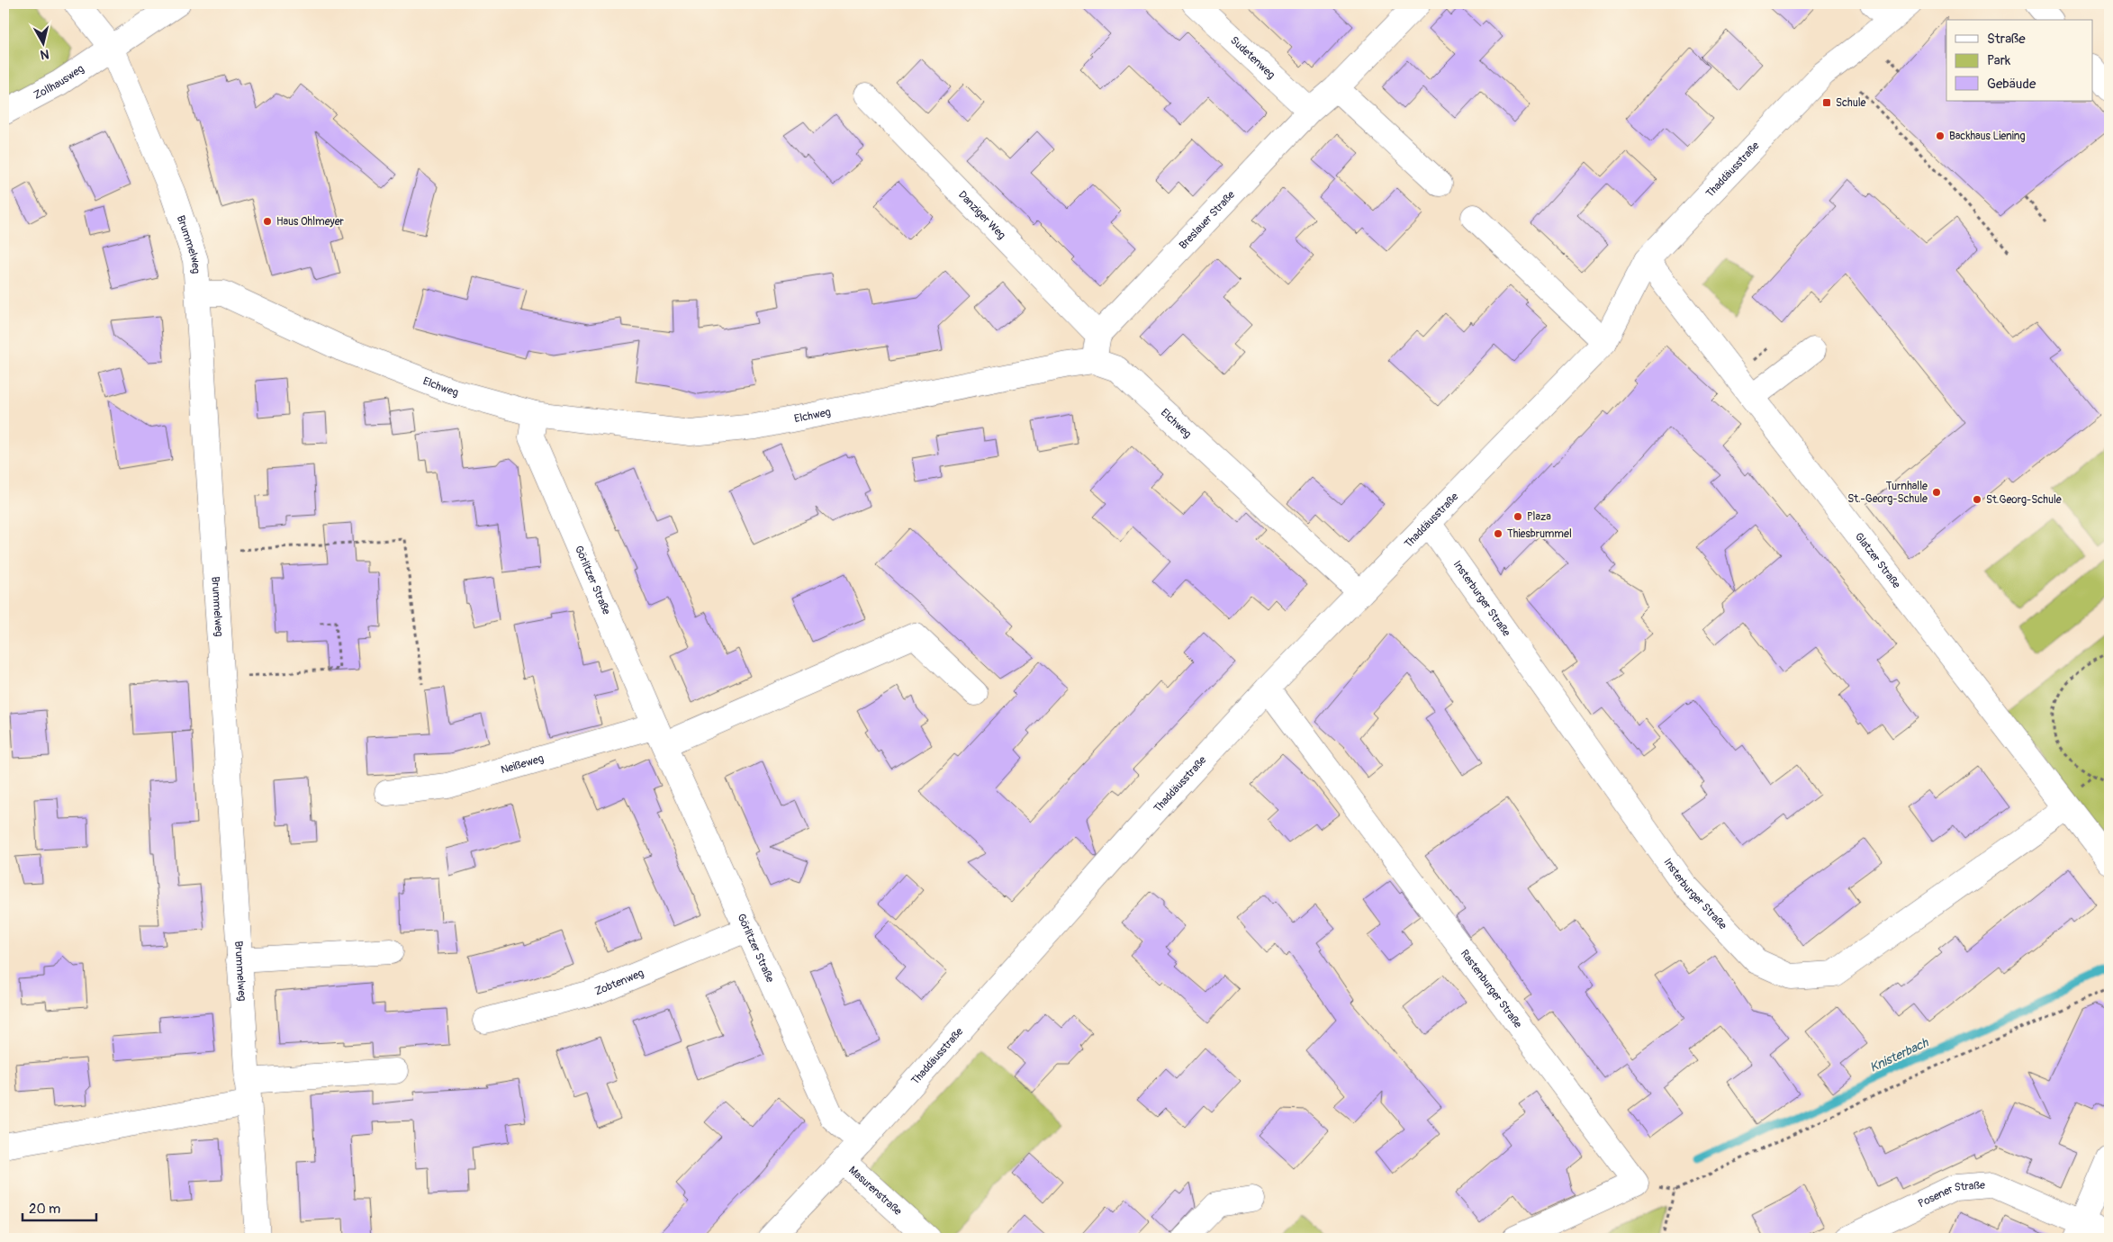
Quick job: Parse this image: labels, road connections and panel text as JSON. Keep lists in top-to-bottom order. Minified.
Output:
{"streets":{"street":["Sudetenweg","Zollhausweg","Thaddäusstraße","Danziger Weg","Breslauer Straße","Brummelweg","Elchweg","Glatzer Straße","Görlitzer Straße","Insterburger Straße","Neißeweg","Zobtenweg","Rastenburger Straße","Masurenstraße","Posener Straße"]},"crossings":[["Sudetenweg","Breslauer Straße"],["Zollhausweg","Brummelweg"],["Thaddäusstraße","Elchweg"],["Thaddäusstraße","Glatzer Straße"],["Thaddäusstraße","Görlitzer Straße"],["Thaddäusstraße","Insterburger Straße"],["Thaddäusstraße","Rastenburger Straße"],["Thaddäusstraße","Masurenstraße"],["Danziger Weg","Breslauer Straße"],["Brummelweg","Elchweg"],["Elchweg","Görlitzer Straße"],["Glatzer Straße","Insterburger Straße"],["Görlitzer Straße","Neißeweg"],["Görlitzer Straße","Zobtenweg"]],"water":["Knisterbach"],"places":{"transit":["Schule"],"other":["Backhaus Liening","Haus Ohlmeyer","Turnhalle St.-Georg-Schule","St.Georg-Schule","Plaza","Thiesbrummel"]},"legend":["Straße","Park","Gebäude"],"scale_bar":"20 m","north":"bottom"}
